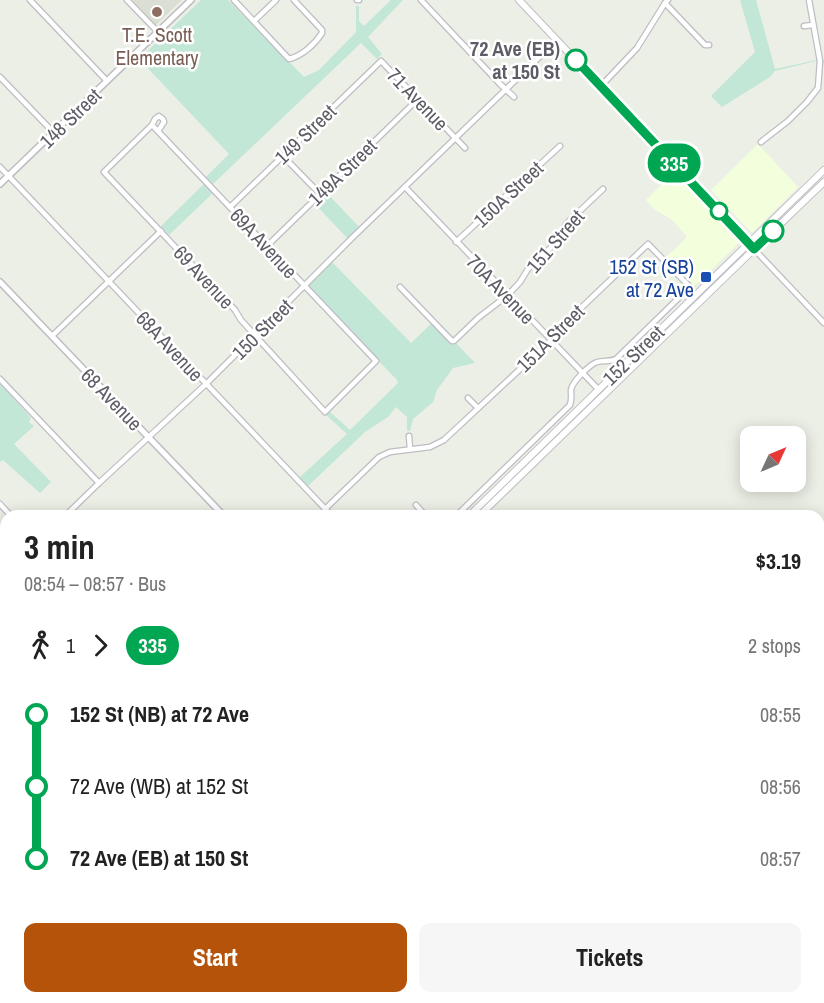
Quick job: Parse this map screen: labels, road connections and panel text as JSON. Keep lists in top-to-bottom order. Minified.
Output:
{"streets":{"main road":["152 Street"],"street":["71 Avenue","148 Street","149 Street","149A Street","150A Street","151 Street","69A Avenue","69 Avenue","70A Avenue","150 Street","151A Street","68A Avenue","68 Avenue"]},"crossings":[["71 Avenue","149 Street"],["71 Avenue","149A Street"],["71 Avenue","150 Street"],["148 Street","68A Avenue"],["149 Street","69A Avenue"],["149A Street","69A Avenue"],["150A Street","70A Avenue"],["151 Street","70A Avenue"],["69A Avenue","69 Avenue"],["69A Avenue","150 Street"],["69 Avenue","150 Street"],["70A Avenue","150 Street"],["70A Avenue","151A Street"],["70A Avenue","152 Street"],["150 Street","68A Avenue"],["150 Street","68 Avenue"],["151A Street","68A Avenue"]],"places":{"other":["T.E. Scott Elementary","72 Ave (EB) at 150 St"],"transit":["152 St (SB) at 72 Ave"]},"lines":["bus line 335"],"north":"top right","page":{"on_map":"335","heading":["3 min","08:54 – 08:57 · Bus","$3.19"],"legs":["1","335","2 stops"],"list":[{"name":"152 St (NB) at 72 Ave","value":"08:55"},{"name":"72 Ave (WB) at 152 St","value":"08:56"},{"name":"72 Ave (EB) at 150 St","value":"08:57"}],"buttons":["Start","Tickets"]}}
